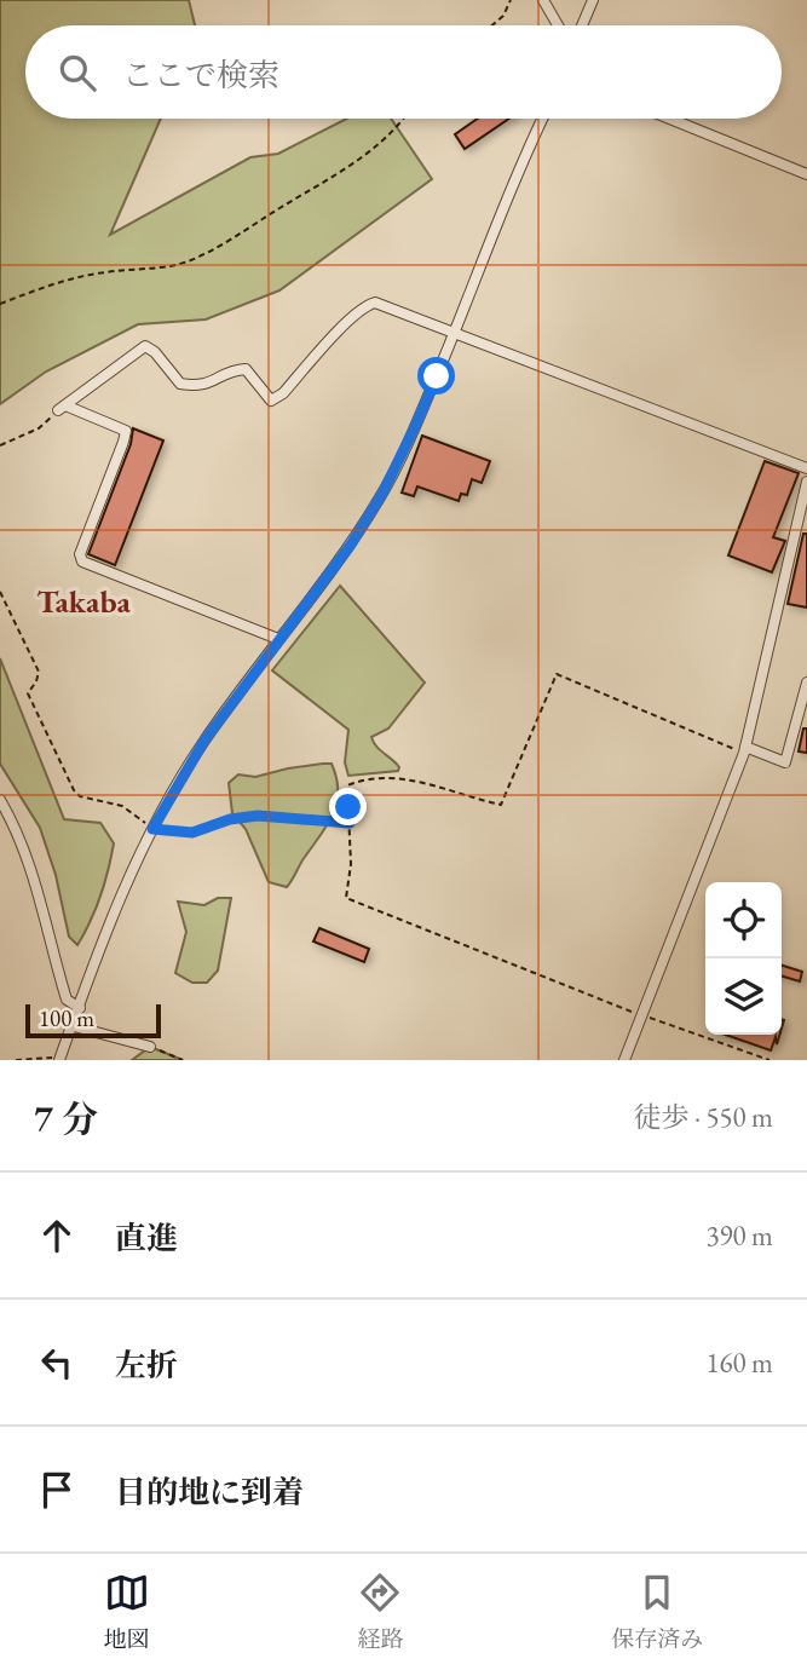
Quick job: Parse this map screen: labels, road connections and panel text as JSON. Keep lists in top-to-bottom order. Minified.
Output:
{"districts":["Takaba"],"scale_bar":"100 m","page":{"search":"ここで検索","scale":"100 m","heading":["7 分","徒歩 · 550 m"],"list":[["直進","390 m"],["左折","160 m"],"目的地に到着"],"nav":["地図","経路","保存済み"]}}
